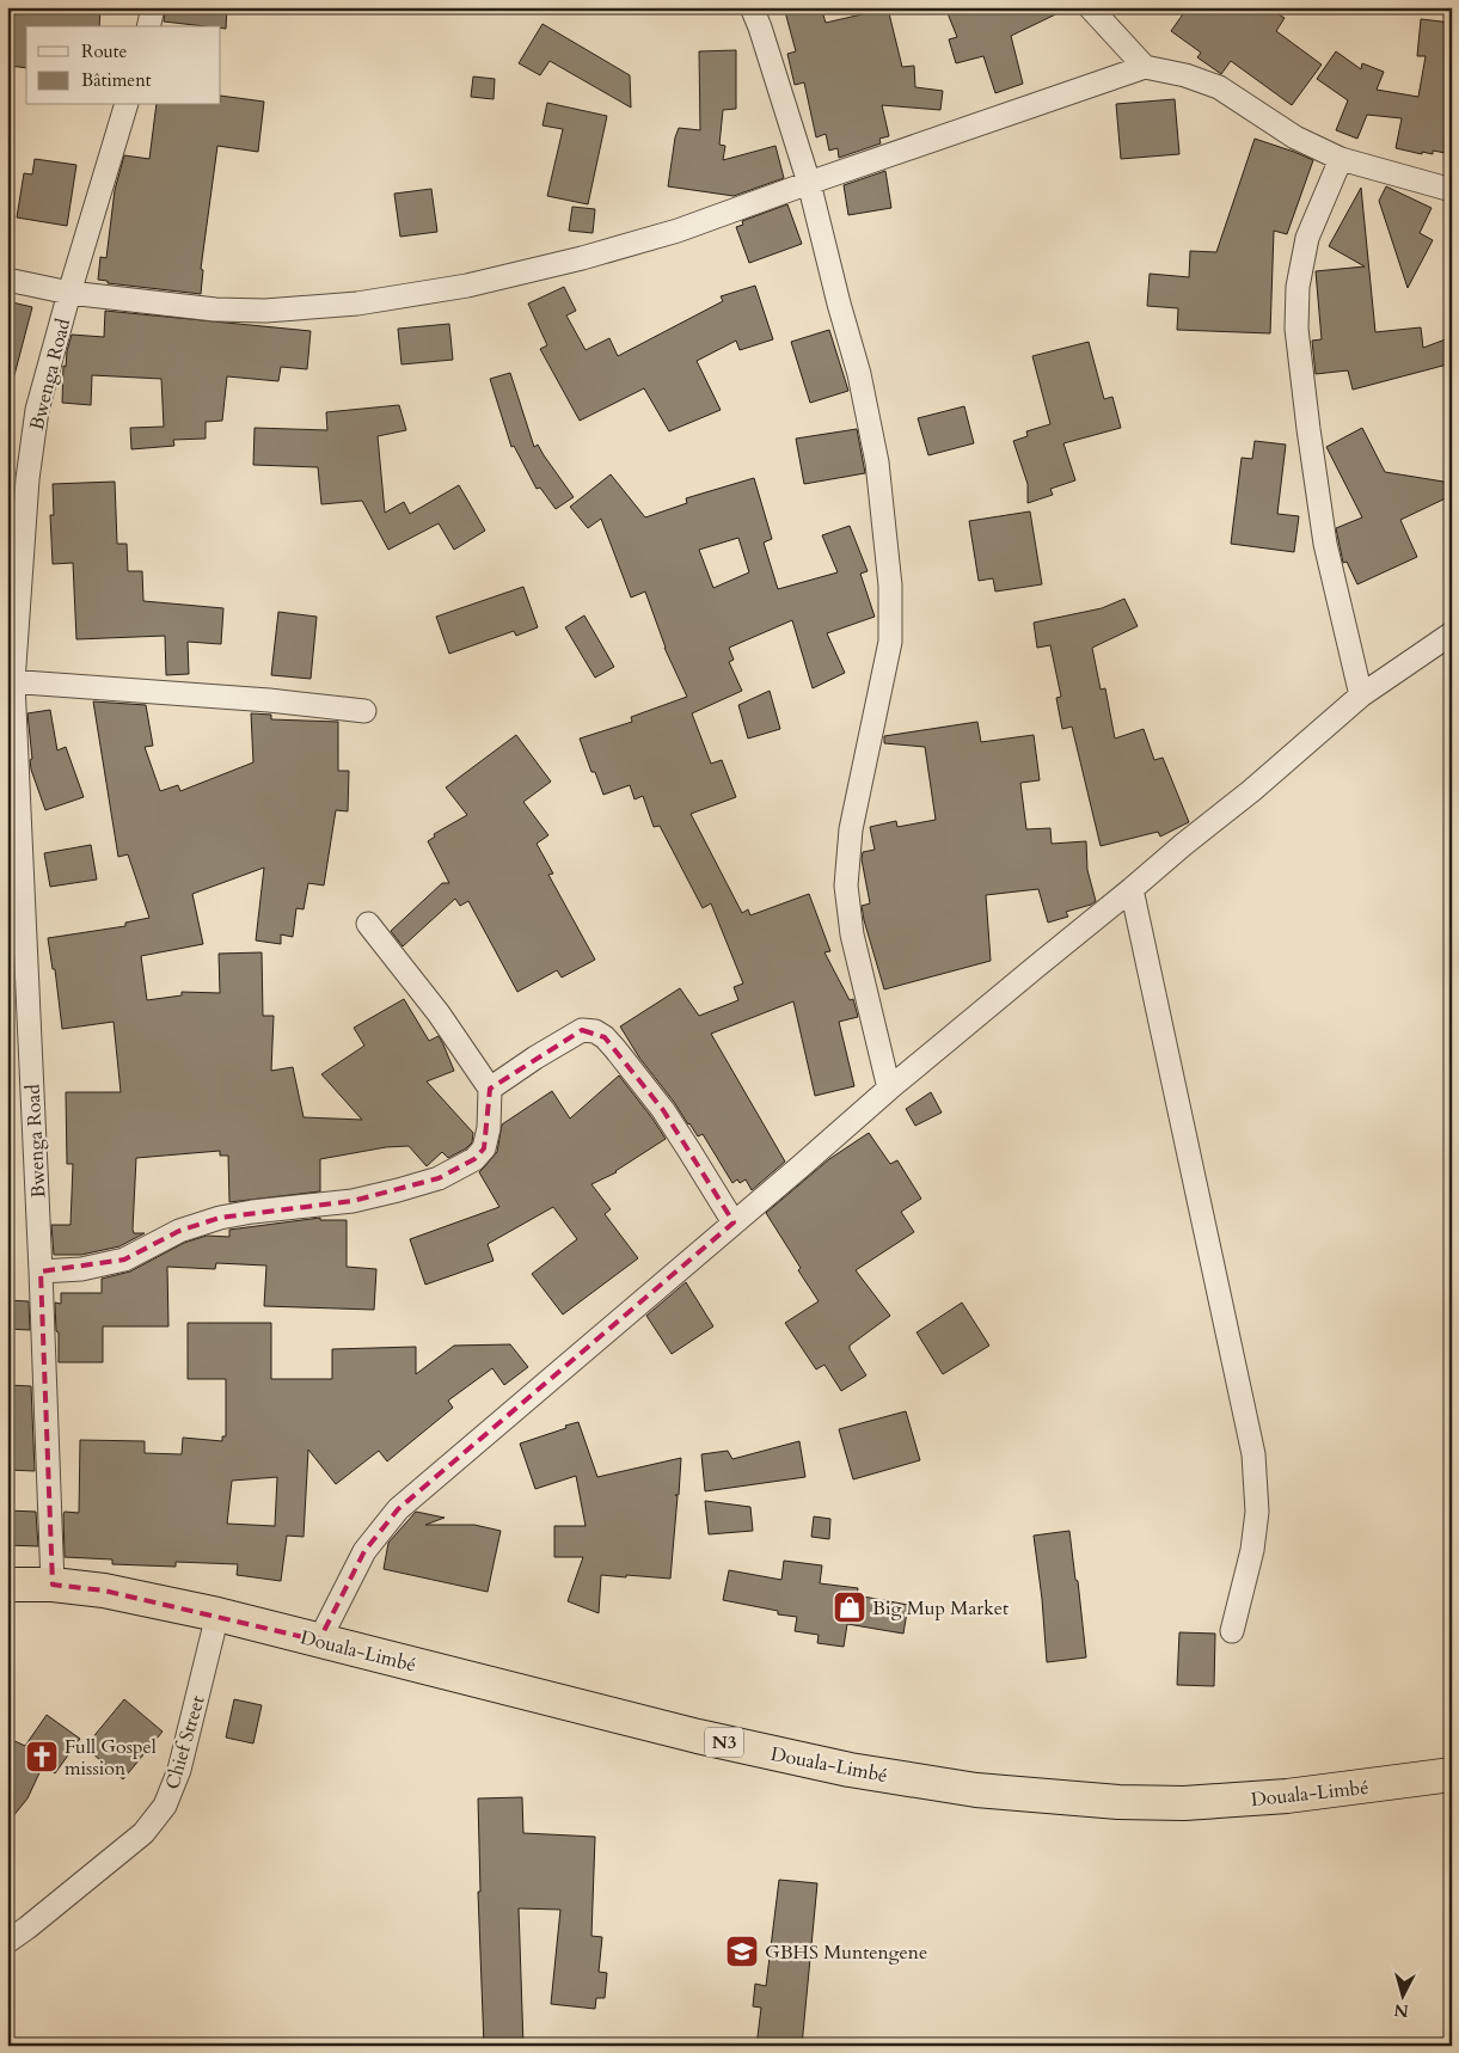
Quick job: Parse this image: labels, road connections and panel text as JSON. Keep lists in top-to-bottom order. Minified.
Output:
{"streets":{"highway":["Douala-Limbé","N3"],"street":["Bwenga Road","Chief Street"]},"crossings":[["Bwenga Road","Douala-Limbé"],["Douala-Limbé","Chief Street"]],"places":{"shop":["Big Mup Market"],"church":["Full Gospel mission"],"school or university":["GBHS Muntengene"]},"legend":["Route","Bâtiment"],"north":"bottom"}
